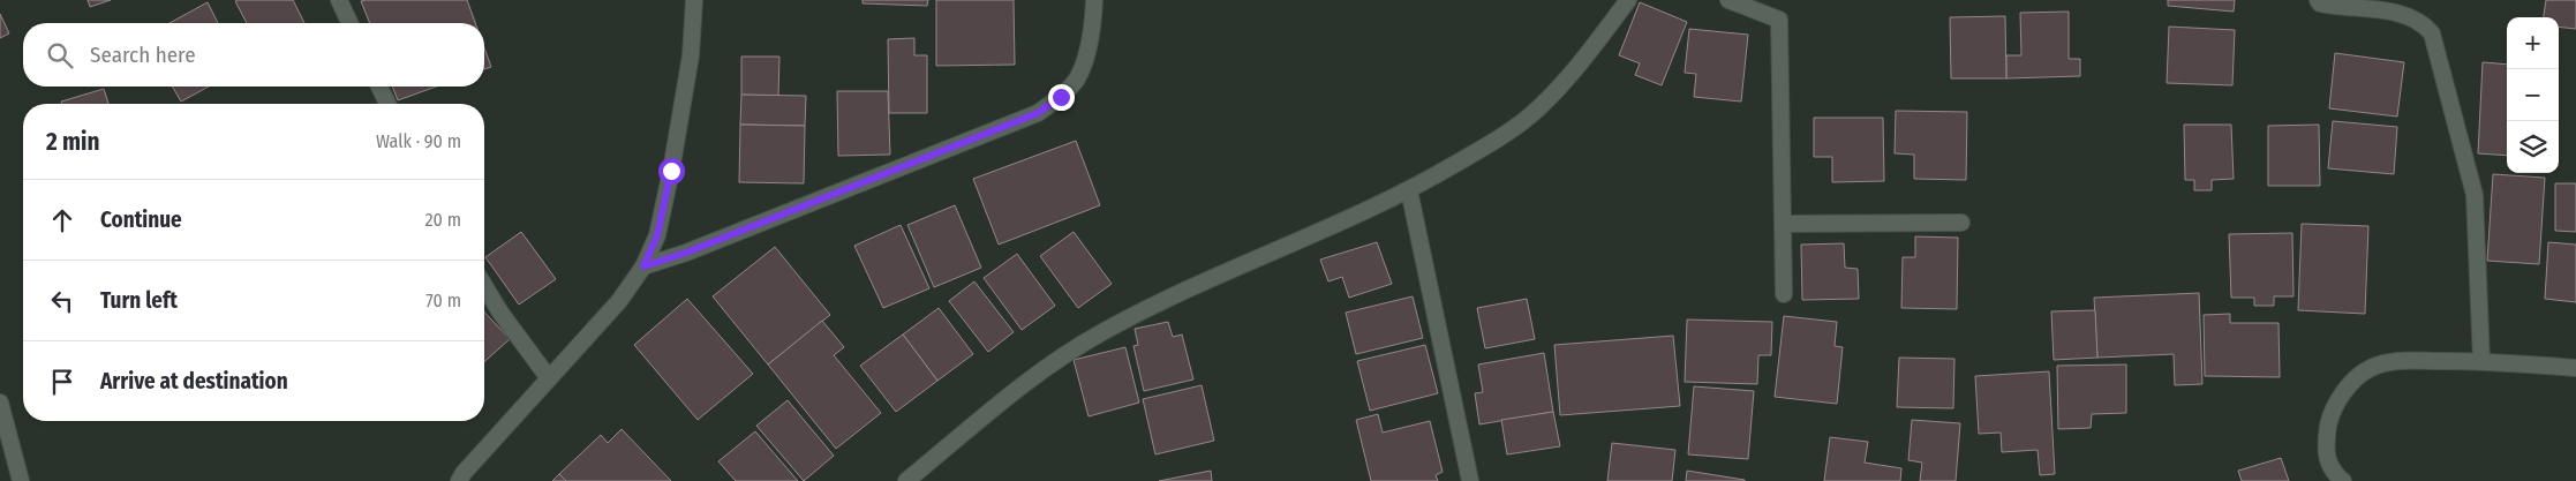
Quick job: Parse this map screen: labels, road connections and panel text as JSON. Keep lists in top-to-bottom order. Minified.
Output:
{"page":{"map_buttons":["+","−"],"search":"Search here","heading":["2 min","Walk · 90 m"],"list":[["Continue","20 m"],["Turn left","70 m"],"Arrive at destination"]}}
